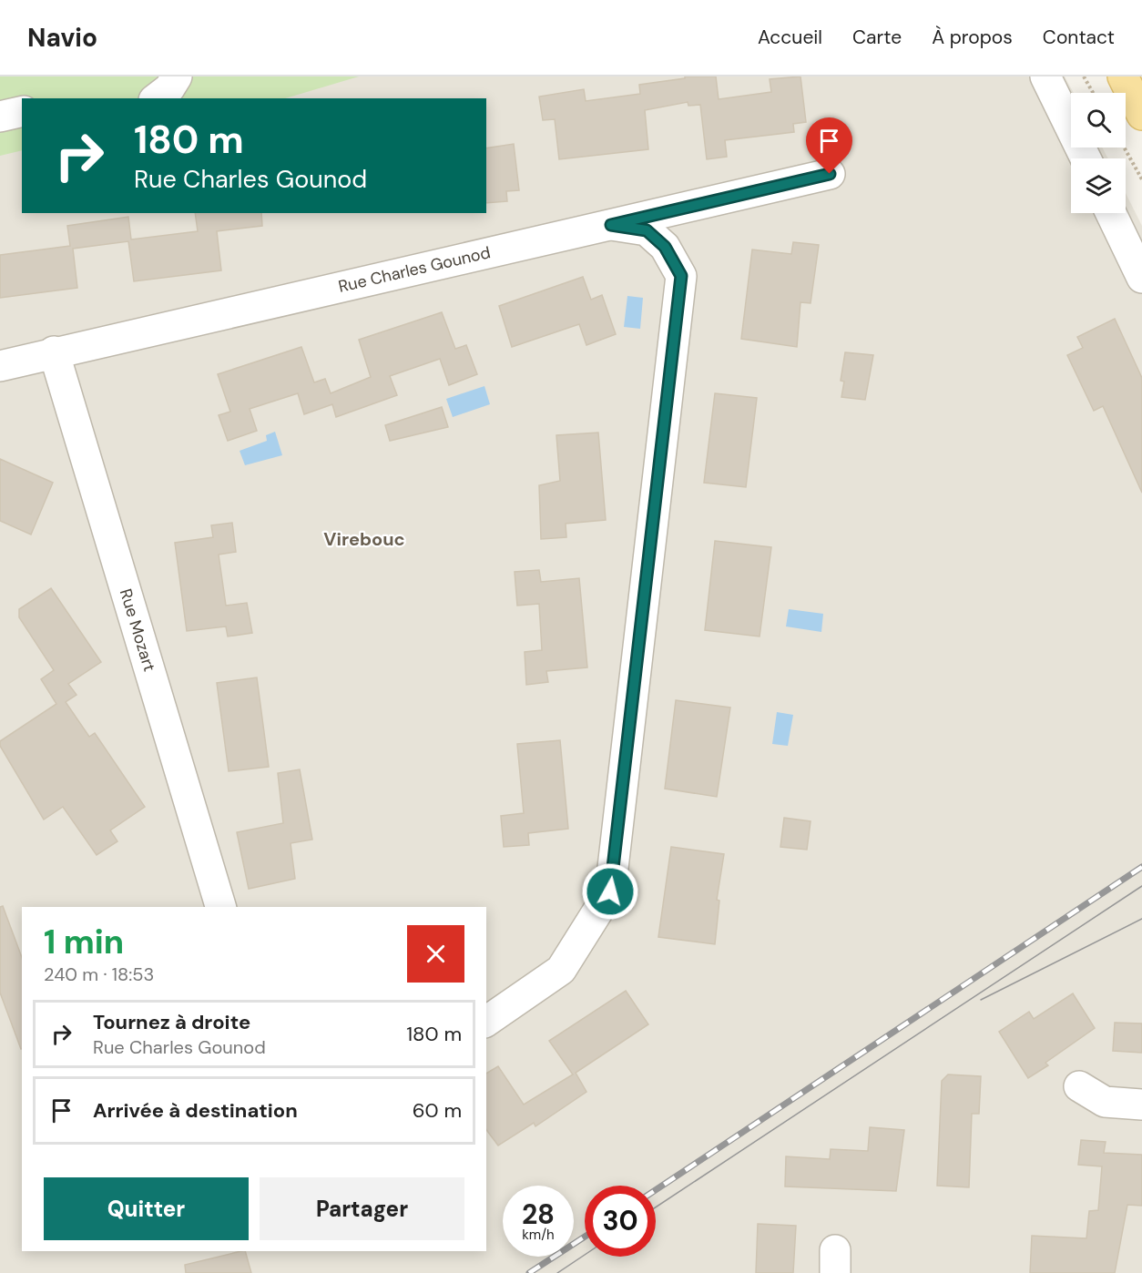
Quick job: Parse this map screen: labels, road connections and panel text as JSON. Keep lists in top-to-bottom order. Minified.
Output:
{"streets":{"street":["Rue Charles Gounod","Rue Mozart"]},"crossings":[["Rue Charles Gounod","Rue Mozart"]],"districts":["Virebouc"],"page":{"header":"Navio","nav":["Accueil","Carte","À propos","Contact"],"turn":["180 m","Rue Charles Gounod"],"heading":["1 min","240 m · 18:53"],"list":[{"name":"Tournez à droite","note":"Rue Charles Gounod","value":"180 m"},{"name":"Arrivée à destination","value":"60 m"}],"buttons":["Quitter","Partager"],"speed":"28 km/h","limit":"30"}}
